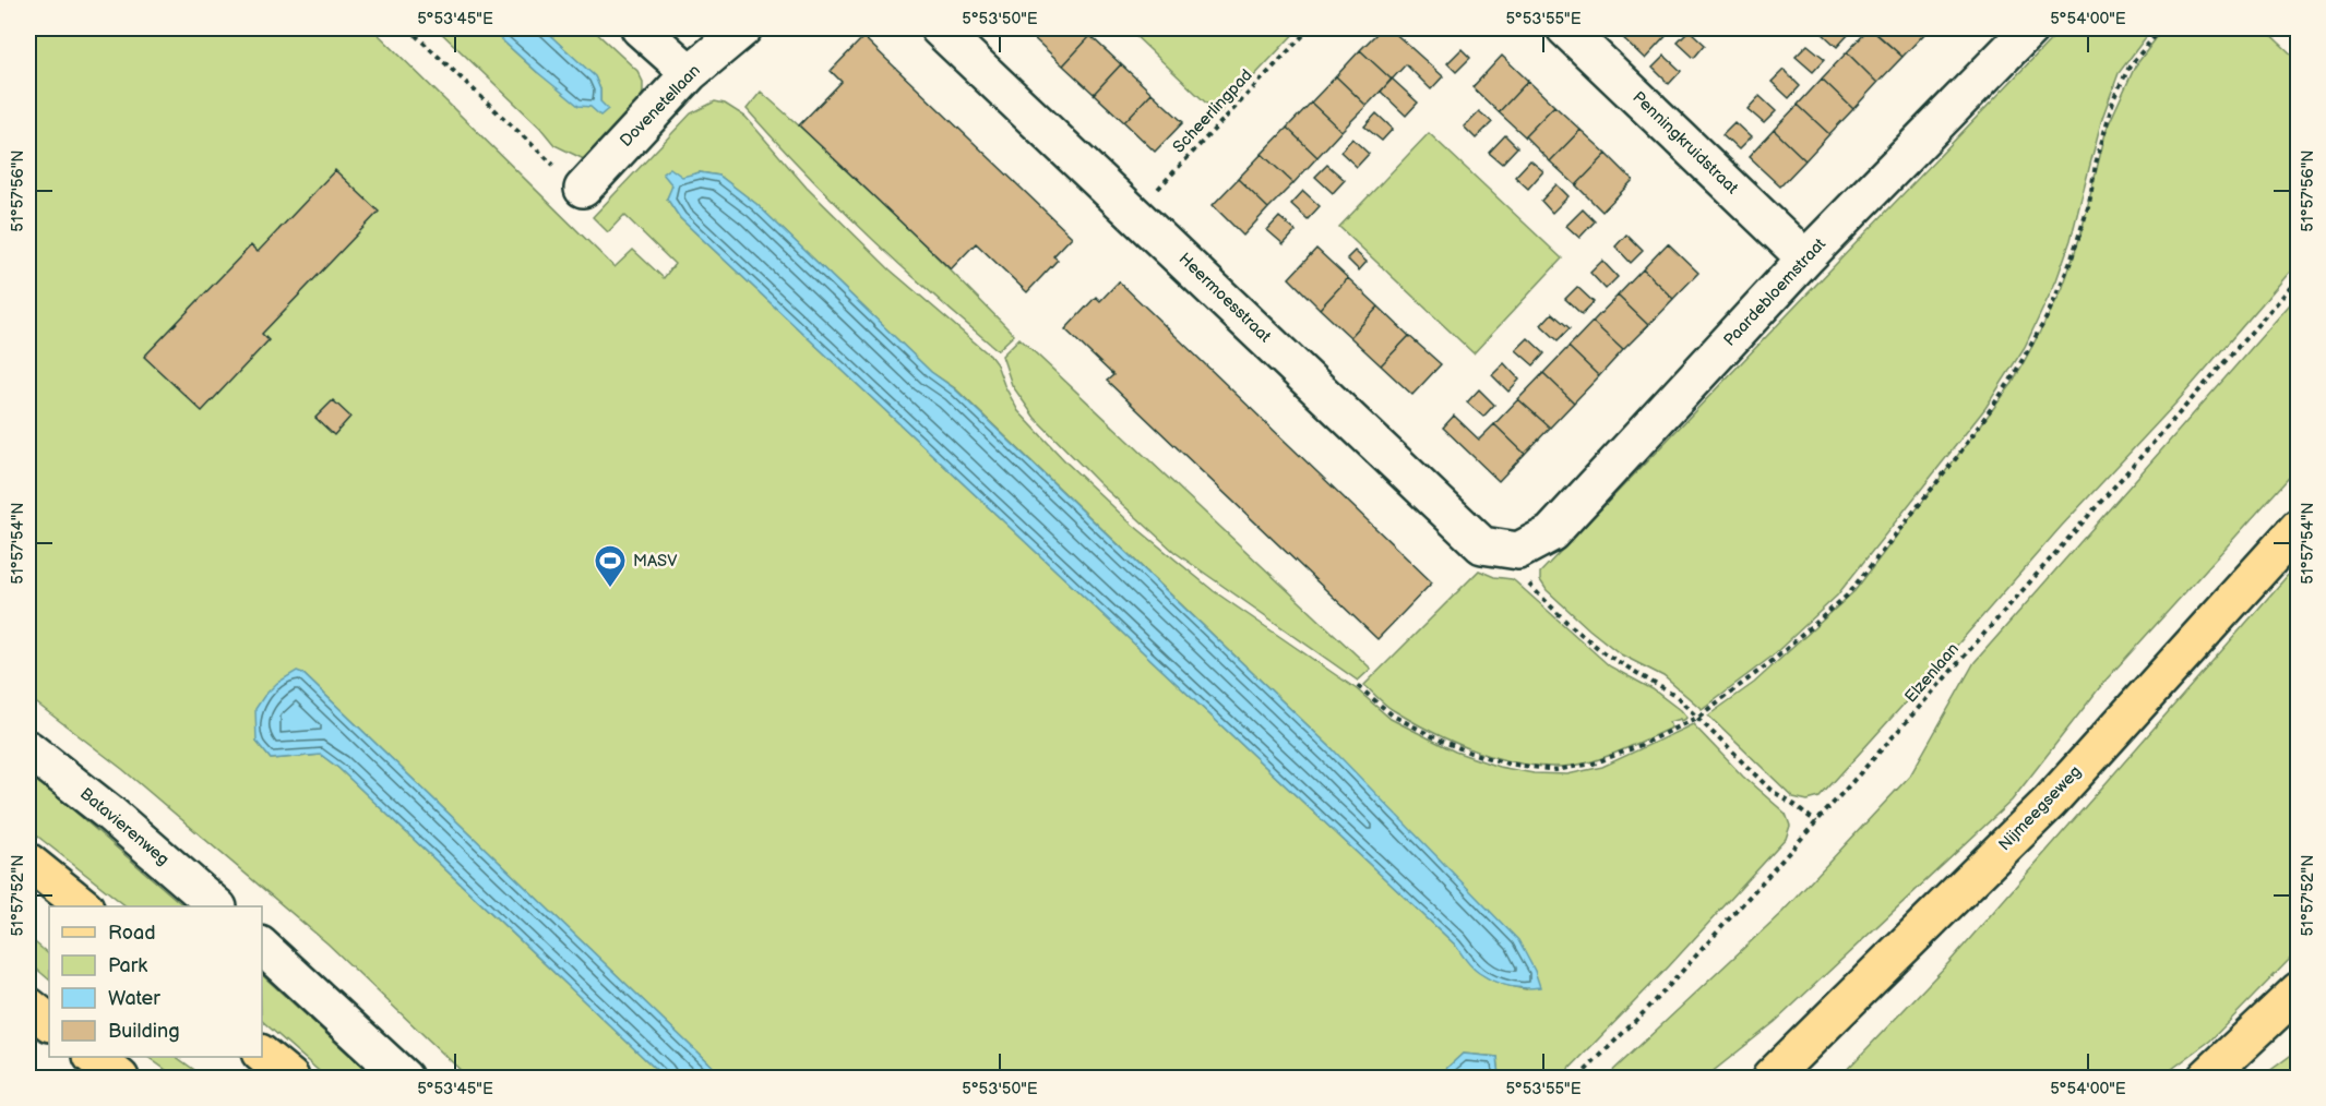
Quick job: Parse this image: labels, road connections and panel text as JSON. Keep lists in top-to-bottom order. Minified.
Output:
{"streets":{"main road":["Nijmeegseweg"],"street":["Dovenetellaan","Penningkruidstraat","Paardebloemstraat","Heermoesstraat","Batavierenweg"],"path":["Scheerlingpad","Elzenlaan"]},"crossings":[["Scheerlingpad","Heermoesstraat"],["Penningkruidstraat","Paardebloemstraat"],["Paardebloemstraat","Heermoesstraat"]],"places":{"sports":["MASV"]},"legend":["Road","Park","Water","Building"],"coordinates":["5°53'45\"E","5°53'50\"E","5°53'55\"E","5°54'00\"E","51°57'56\"N","51°57'54\"N","51°57'52\"N"]}
